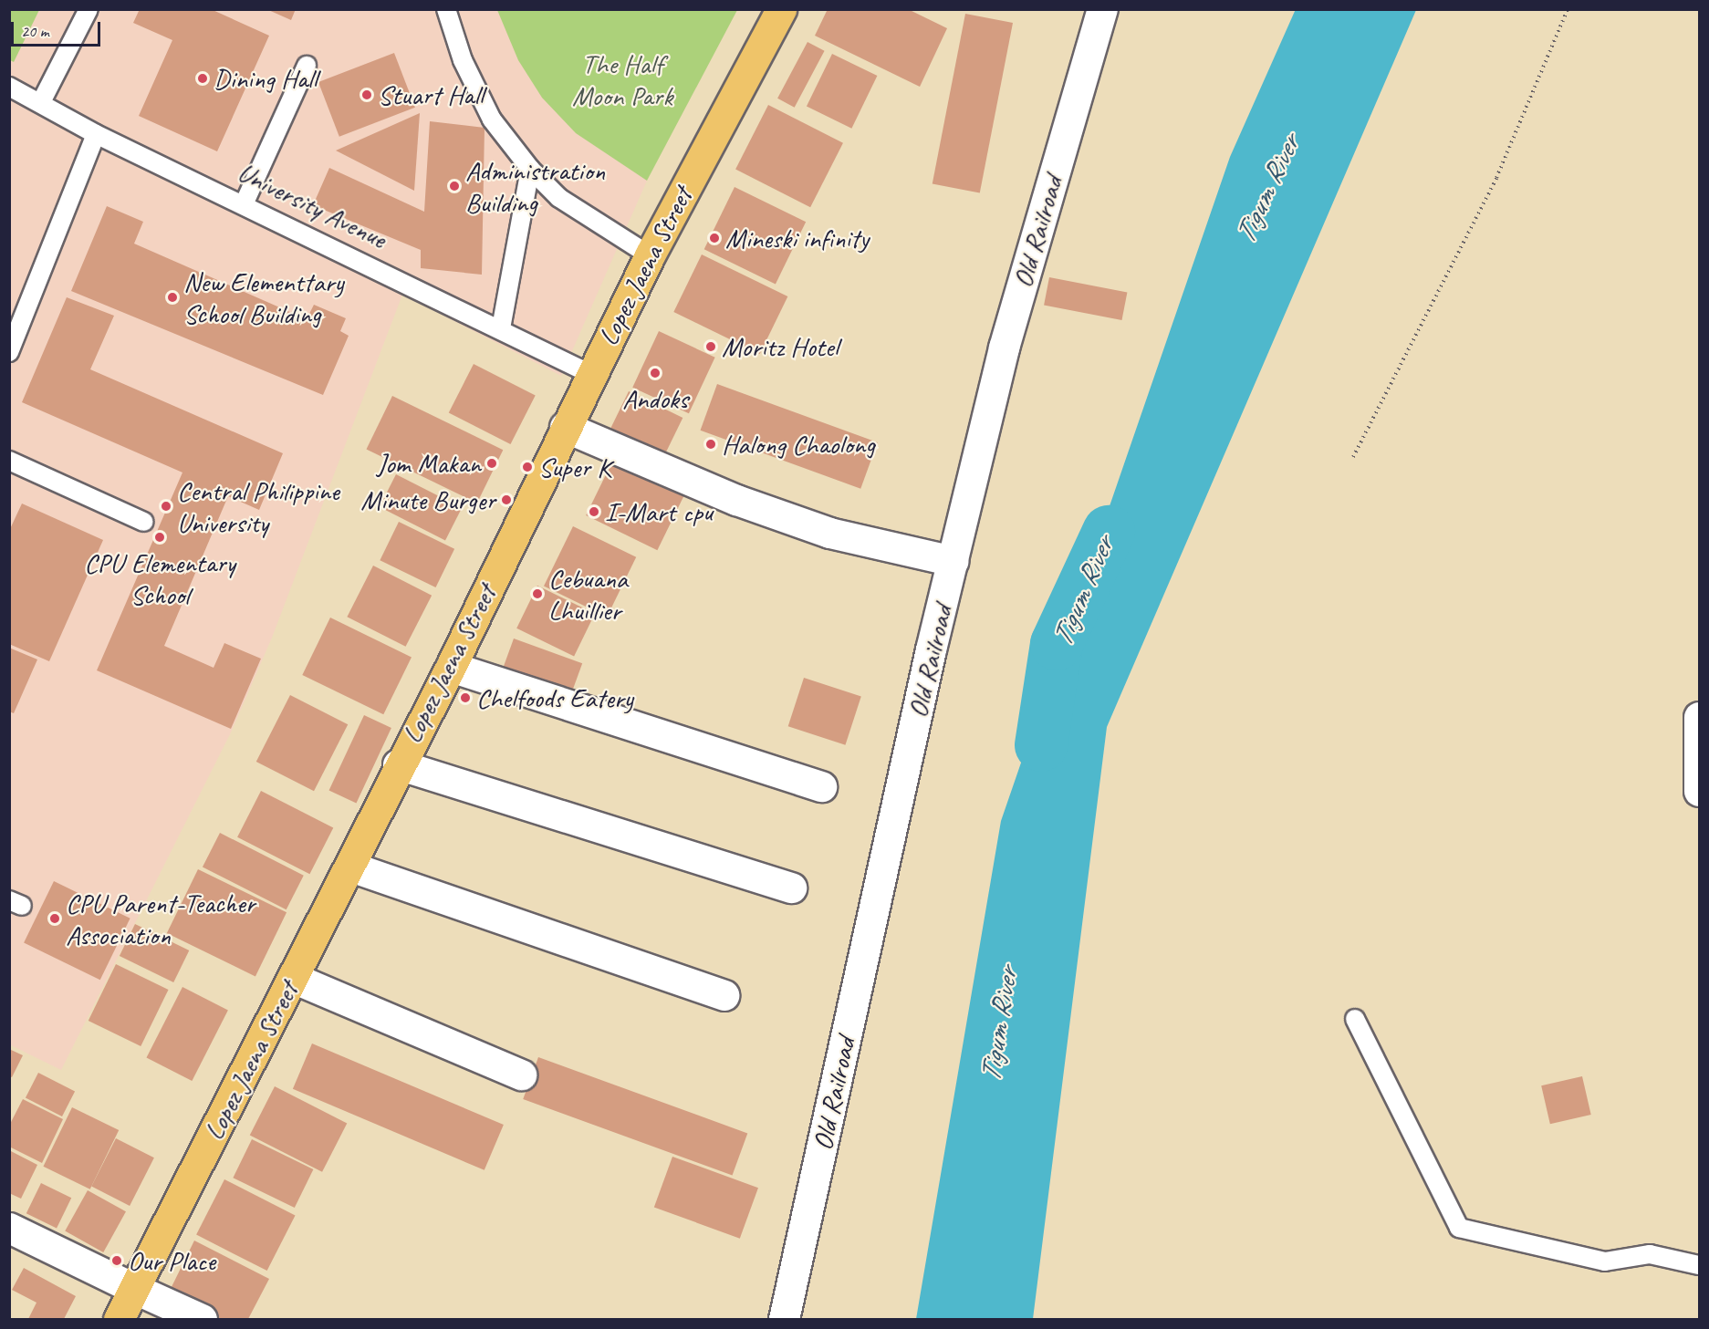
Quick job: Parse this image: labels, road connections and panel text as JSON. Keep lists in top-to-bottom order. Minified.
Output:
{"streets":{"main road":["Lopez Jaena Street"],"street":["Old Railroad"],"lane":["University Avenue"]},"crossings":[["University Avenue","Lopez Jaena Street"]],"water":["Tigum River"],"parks":["The Half Moon Park"],"places":["Dining Hall","Stuart Hall","Administration Building","Mineski infinity","New Elementtary School Building","Moritz Hotel","Andoks","Halong Chaolong","Jom Makan","Super K","Minute Burger","Central Philippine University","I-Mart cpu","CPU Elementary School","Cebuana Lhuillier","Chelfoods Eatery","CPU Parent-Teacher Association","Our Place"],"scale_bar":"20 m"}
